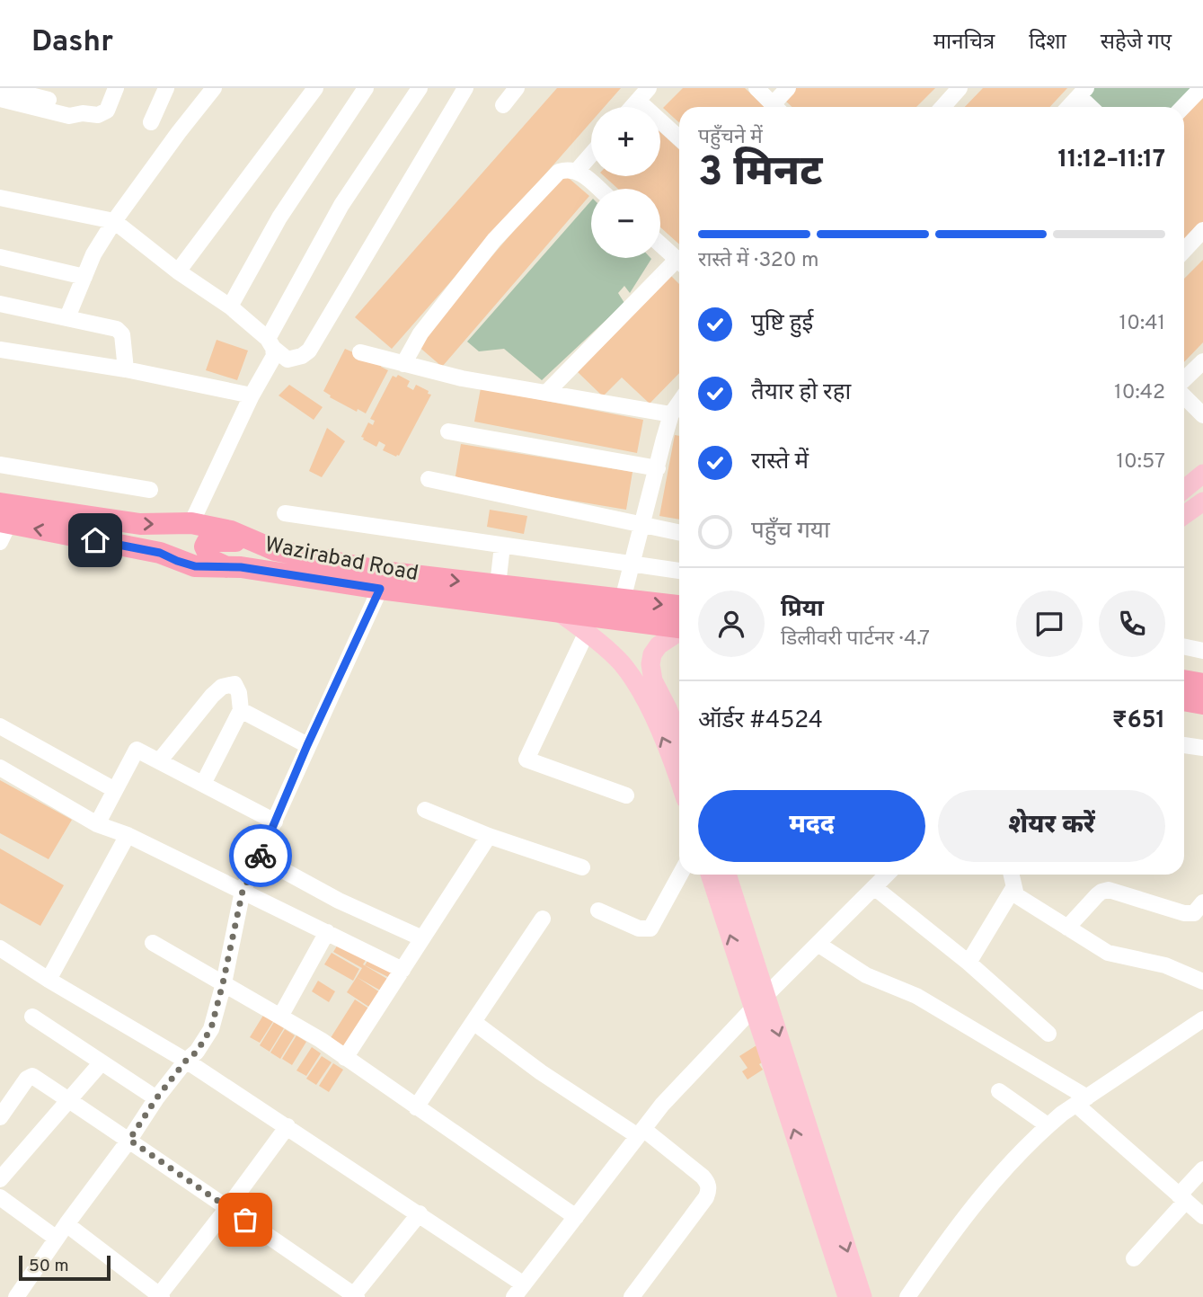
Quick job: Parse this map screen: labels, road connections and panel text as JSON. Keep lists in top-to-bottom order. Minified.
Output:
{"streets":{"highway":["Wazirabad Road"]},"scale_bar":"50 m","page":{"header":"Dashr","nav":["मानचित्र","दिशा","सहेजे गए"],"map_buttons":["+","−"],"heading":["3 मिनट","पहुँचने में","11:12–11:17"],"panel":["प्रिया","डिलीवरी पार्टनर · 4.7","ऑर्डर #4524","₹651"],"bar":"रास्ते में · 320 m","list":[["पुष्टि हुई","10:41"],["तैयार हो रहा","10:42"],["रास्ते में","10:57"],"पहुँच गया"],"buttons":["मदद","शेयर करें"],"scale":"50 m"}}
